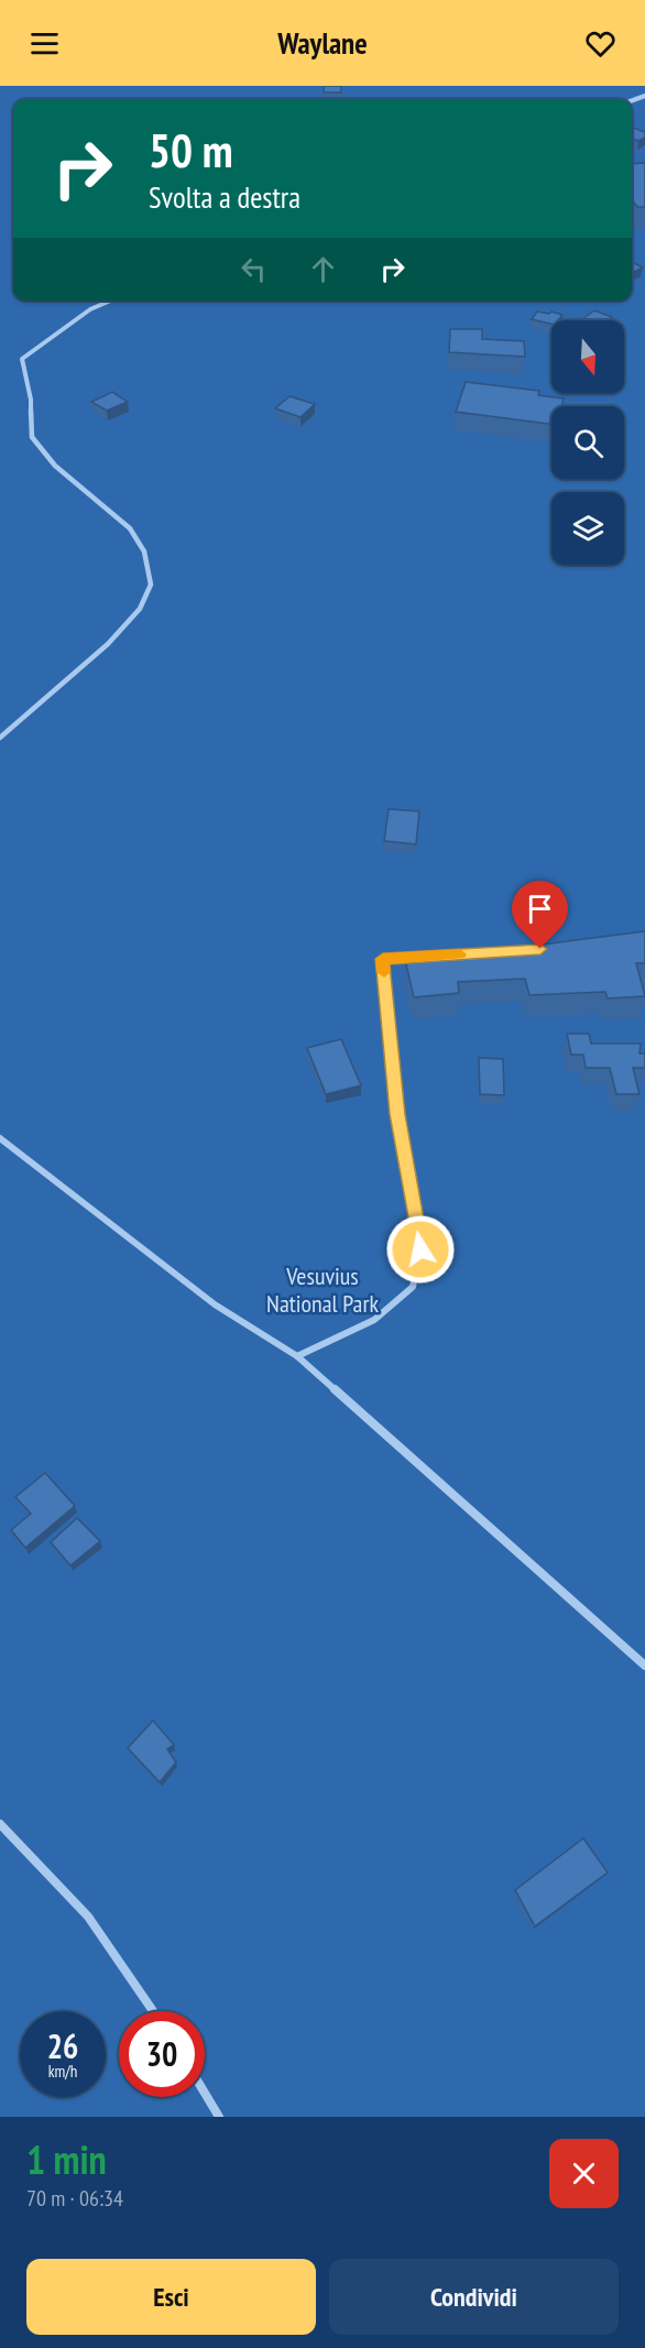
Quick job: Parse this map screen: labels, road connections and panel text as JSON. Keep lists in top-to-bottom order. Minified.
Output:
{"parks":["Vesuvius National Park"],"north":"bottom","page":{"header":"Waylane","turn":["50 m","Svolta a destra"],"speed":"26 km/h","limit":"30","heading":["1 min","70 m · 06:34"],"buttons":["Esci","Condividi"]}}
